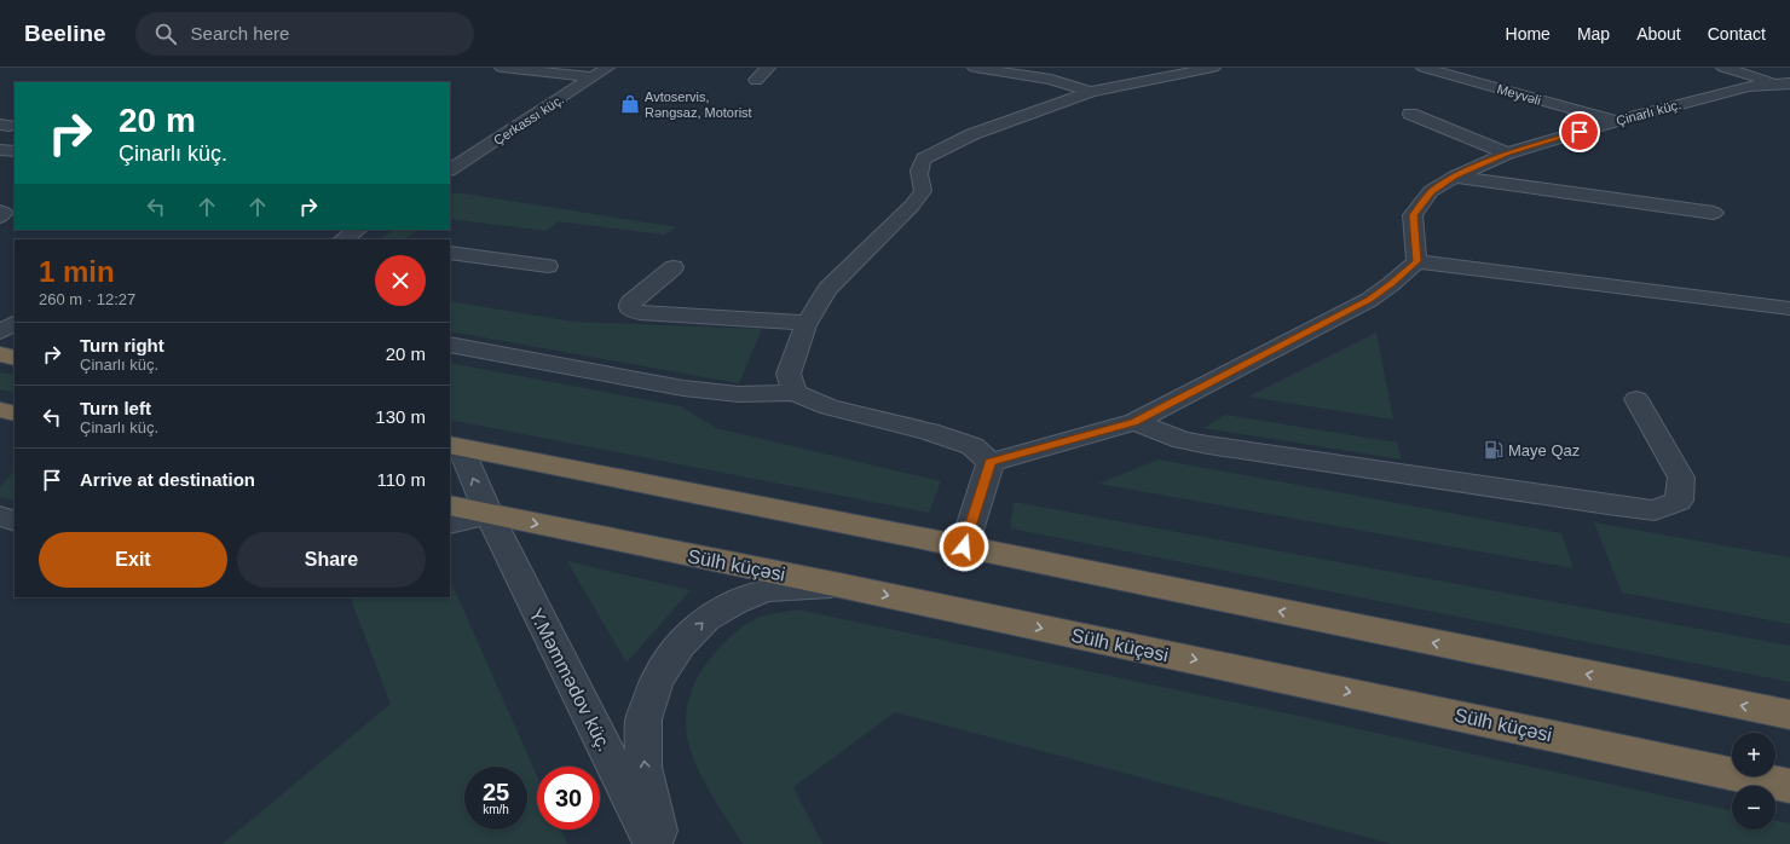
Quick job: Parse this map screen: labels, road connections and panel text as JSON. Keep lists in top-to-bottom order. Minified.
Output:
{"streets":{"highway":["Sülh küçəsi"],"street":["Meyvəli","Çinarlı küç.","Çerkassı küç.","Y.Məmmədov küç."]},"crossings":[["Meyvəli","Çinarlı küç."],["Sülh küçəsi","Y.Məmmədov küç."]],"places":{"shop":["Avtoservis, Rəngsaz, Motorist"],"fuel station":["Maye Qaz"]},"page":{"header":"Beeline","search":"Search here","nav":["Home","Map","About","Contact"],"turn":["20 m","Çinarlı küç."],"heading":["1 min","260 m · 12:27"],"list":[{"name":"Turn right","note":"Çinarlı küç.","value":"20 m"},{"name":"Turn left","note":"Çinarlı küç.","value":"130 m"},{"name":"Arrive at destination","value":"110 m"}],"buttons":["Exit","Share"],"map_buttons":["+","−"],"speed":"25 km/h","limit":"30"}}
